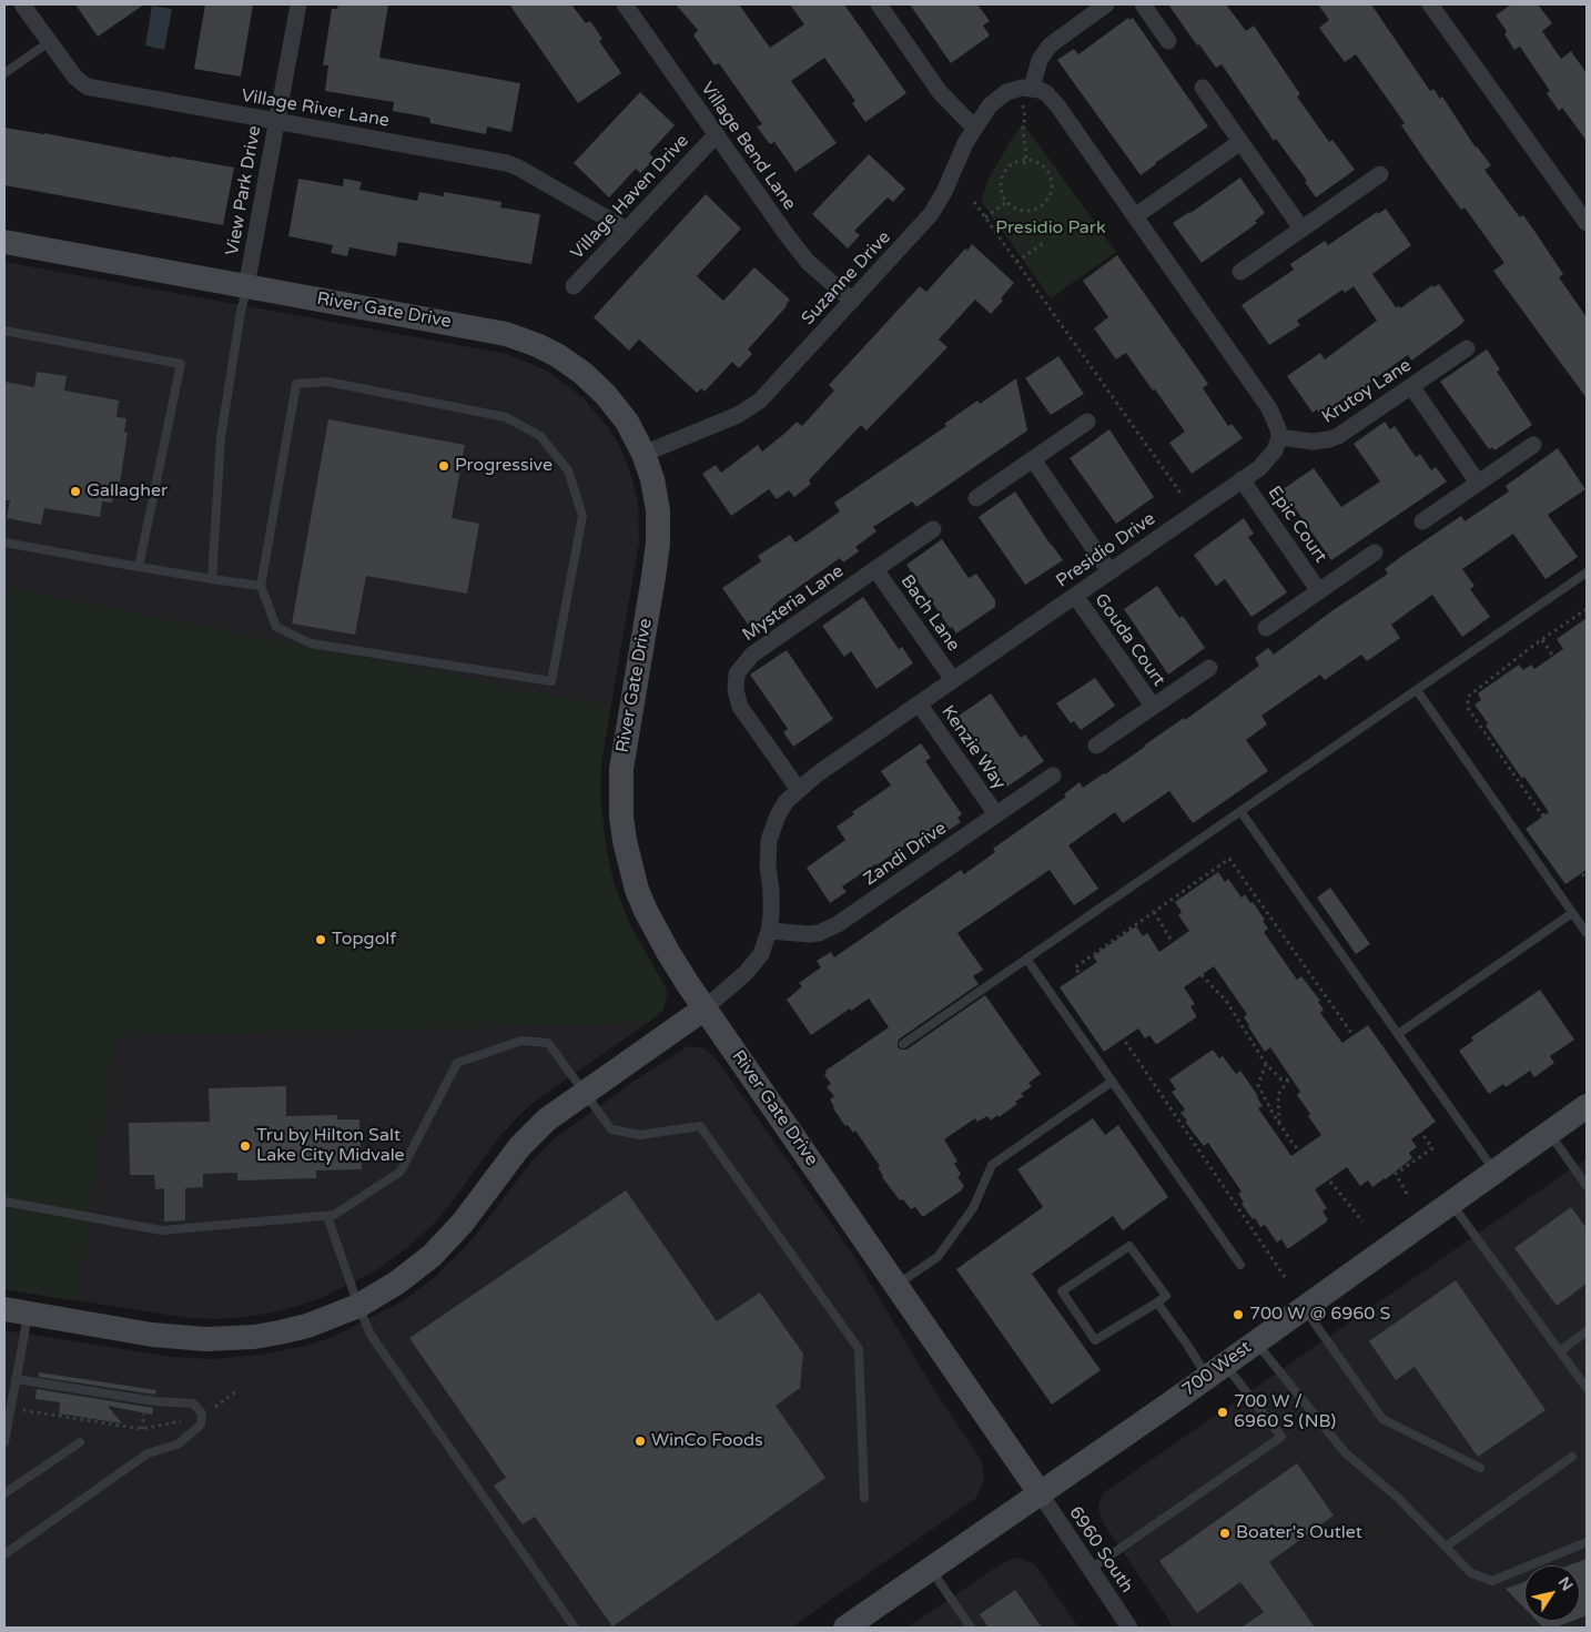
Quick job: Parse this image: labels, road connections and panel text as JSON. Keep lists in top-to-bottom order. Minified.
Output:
{"streets":{"street":["Village River Lane","Village Bend Lane","View Park Drive","Village Haven Drive","Suzanne Drive","River Gate Drive","Krutoy Lane","Epic Court","Presidio Drive","Mysteria Lane","Bach Lane","Gouda Court","Kenzie Way","Zandi Drive","700 West","6960 South"]},"crossings":[["Village River Lane","View Park Drive"],["Village River Lane","Village Haven Drive"],["Village Bend Lane","Village Haven Drive"],["Village Bend Lane","Suzanne Drive"],["View Park Drive","River Gate Drive"],["Suzanne Drive","River Gate Drive"],["River Gate Drive","Presidio Drive"],["River Gate Drive","700 West"],["River Gate Drive","6960 South"],["Krutoy Lane","Presidio Drive"],["Epic Court","Presidio Drive"],["Presidio Drive","Mysteria Lane"],["Presidio Drive","Bach Lane"],["Presidio Drive","Gouda Court"],["Presidio Drive","Kenzie Way"],["Presidio Drive","Zandi Drive"],["Mysteria Lane","Bach Lane"],["Kenzie Way","Zandi Drive"],["700 West","6960 South"]],"parks":["Presidio Park"],"places":["Progressive","Gallagher","Topgolf","Tru by Hilton Salt Lake City Midvale","700 W @ 6960 S","700 W / 6960 S (NB)","WinCo Foods","Boater's Outlet"],"north":"top right"}
